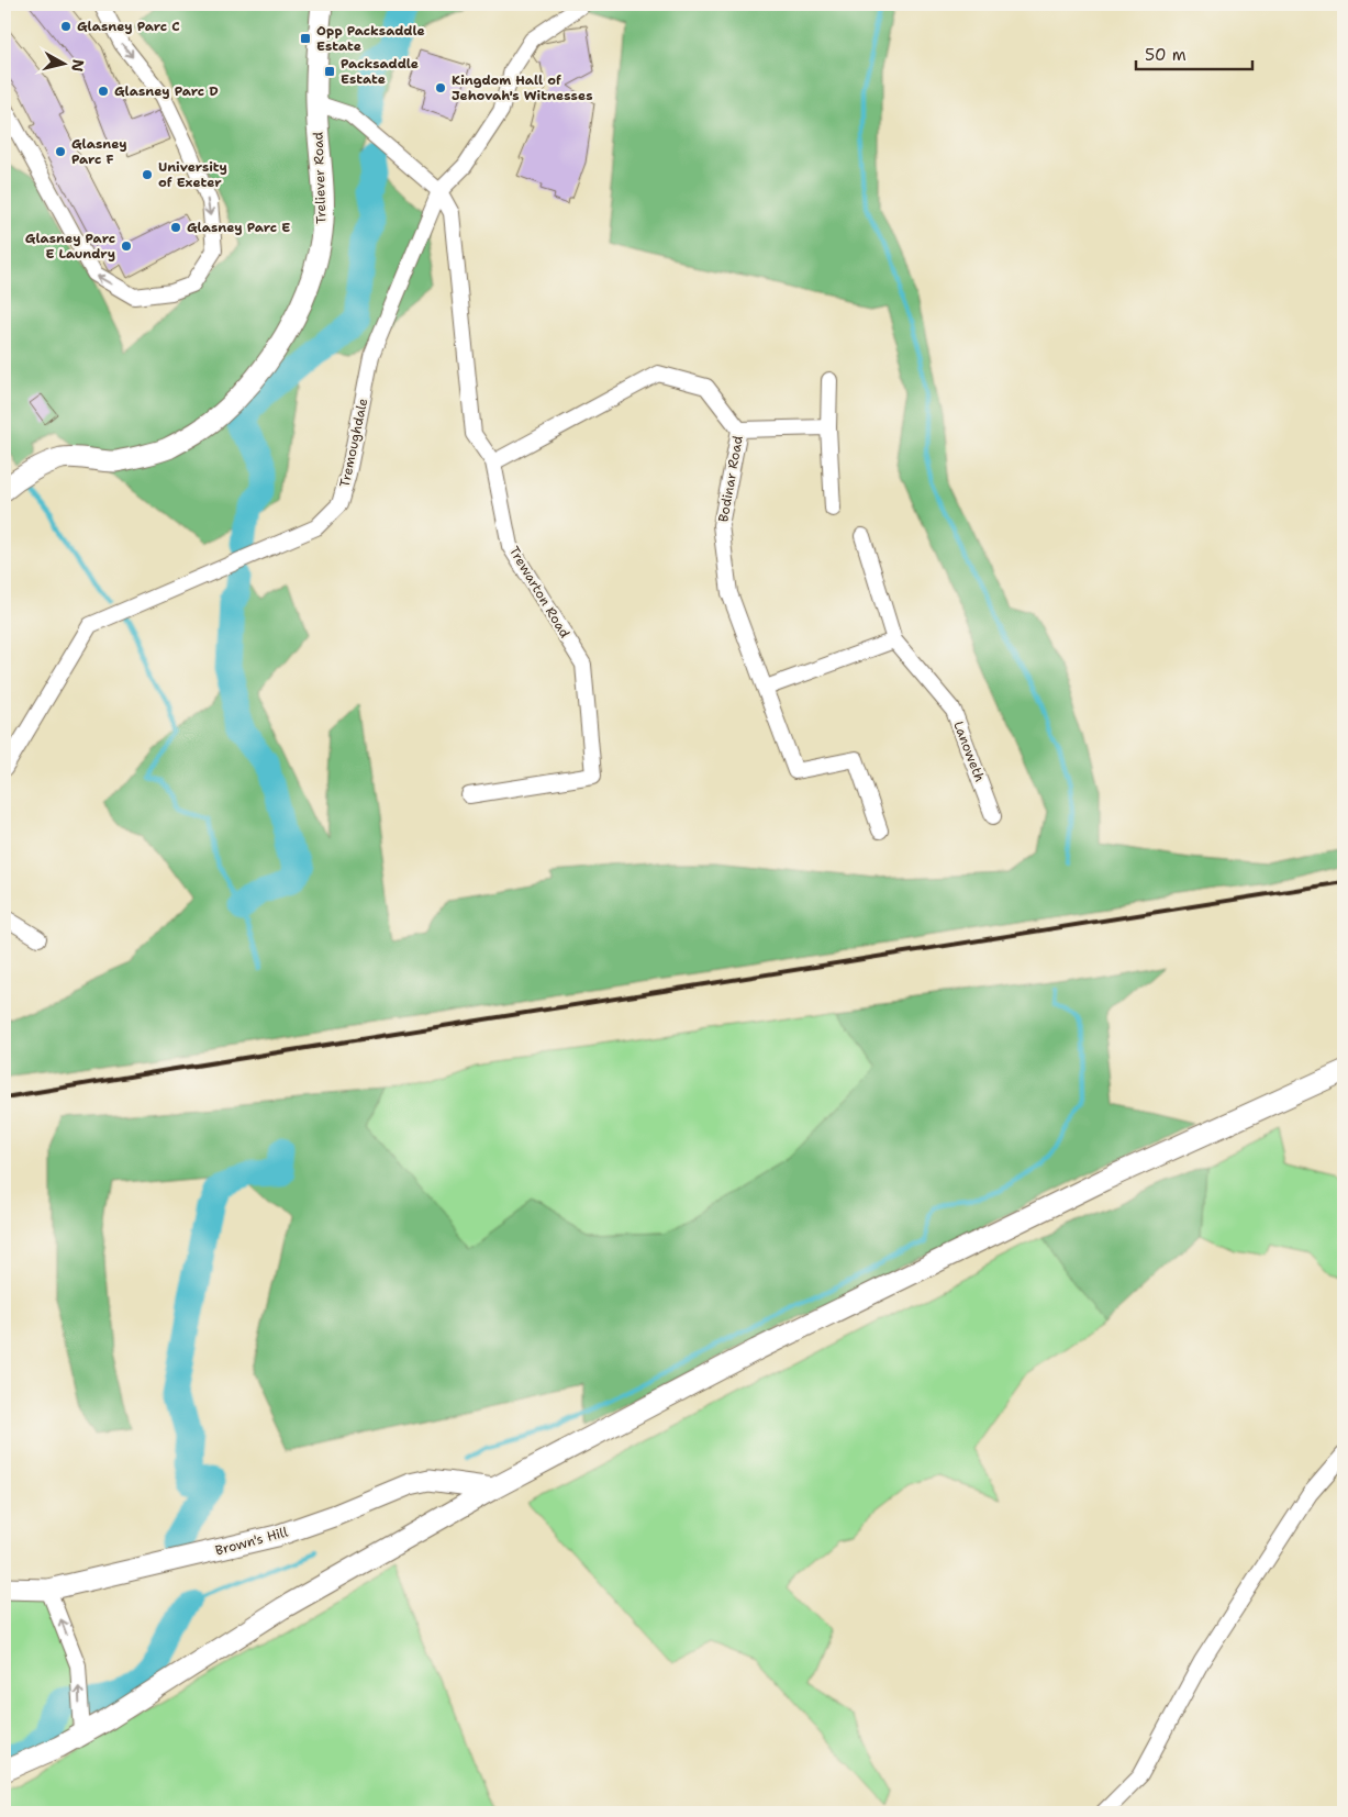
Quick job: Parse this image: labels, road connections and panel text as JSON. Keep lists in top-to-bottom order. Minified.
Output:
{"streets":{"main road":["Treliever Road","Brown's Hill"],"street":["Tremoughdale","Bodinar Road","Trewarton Road","Lanoweth"]},"crossings":[["Tremoughdale","Trewarton Road"],["Bodinar Road","Trewarton Road"]],"places":{"other":["Glasney Parc C","Kingdom Hall of Jehovah's Witnesses","Glasney Parc D","Glasney Parc F","University of Exeter","Glasney Parc E","Glasney Parc E Laundry"],"transit":["Opp Packsaddle Estate","Packsaddle Estate"]},"scale_bar":"50 m","north":"right"}
